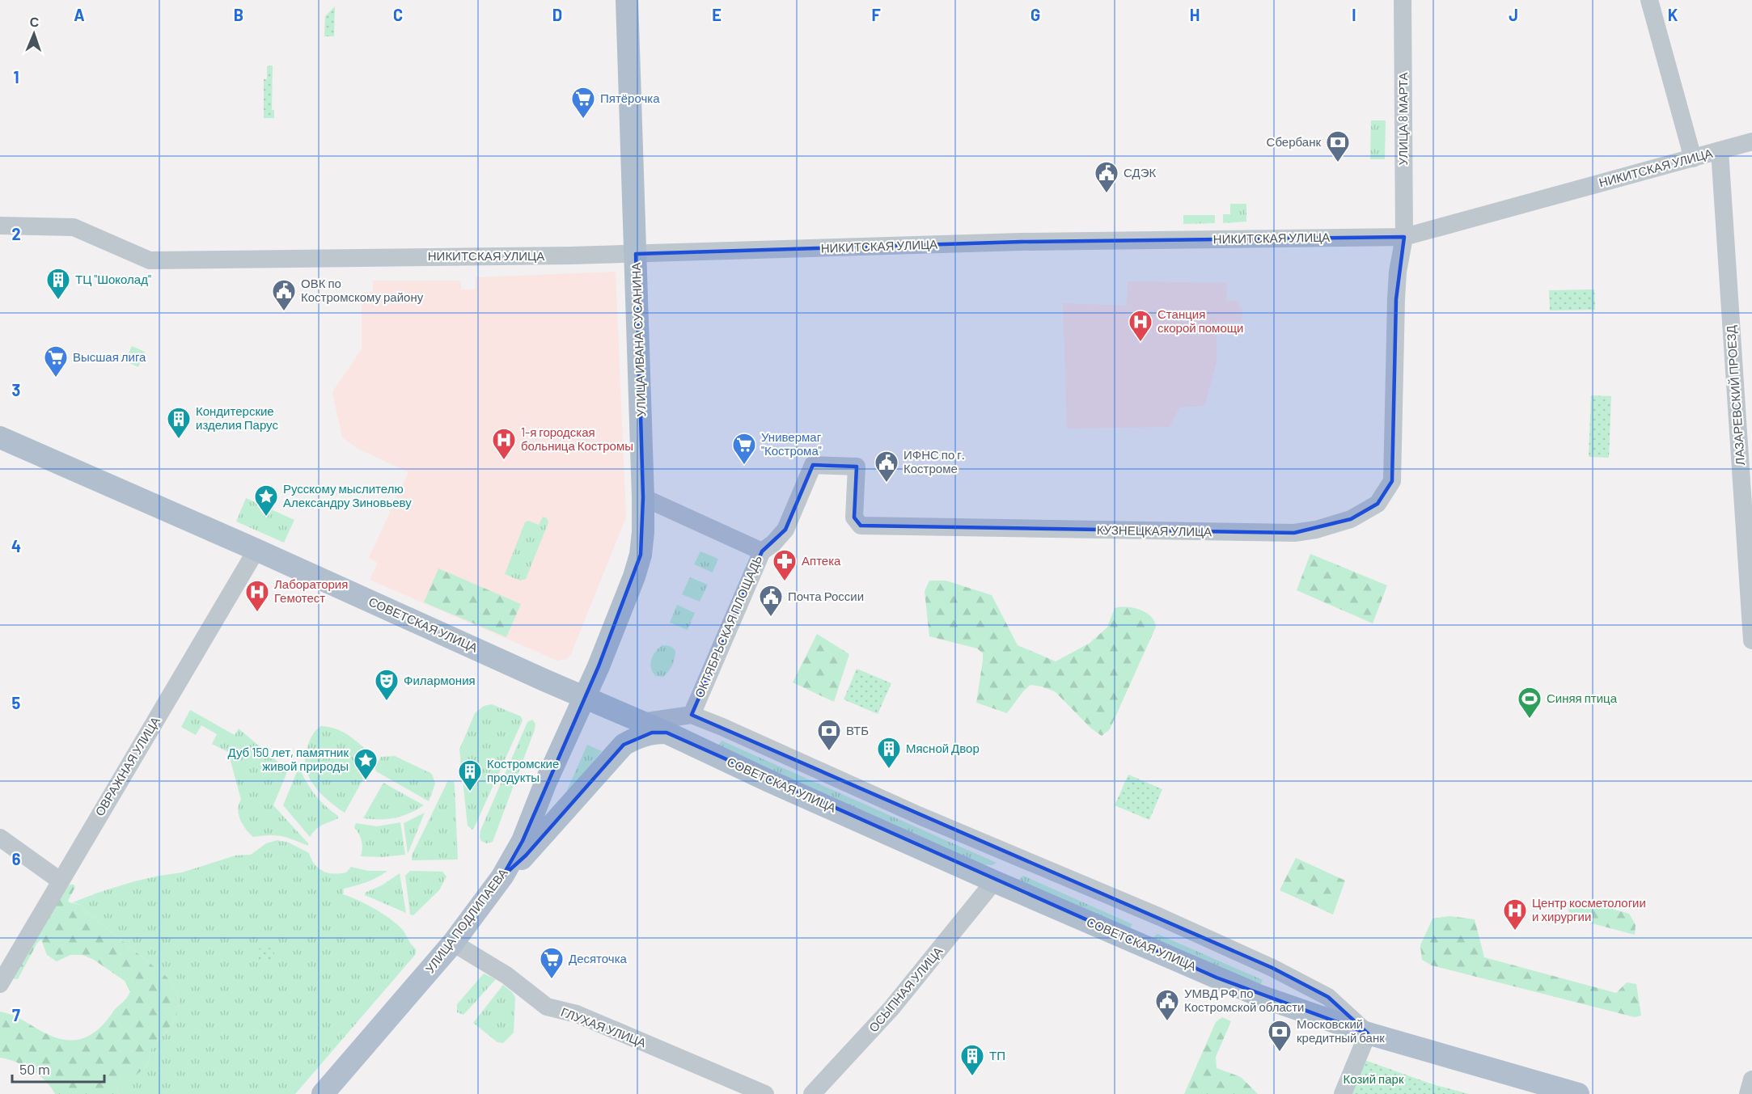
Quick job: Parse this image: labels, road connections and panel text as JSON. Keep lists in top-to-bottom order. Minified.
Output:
{"streets":{"main road":["УЛИЦА ИВАНА СУСАНИНА","СОВЕТСКАЯ УЛИЦА","УЛИЦА ПОДЛИПАЕВА"],"street":["УЛИЦА 8 МАРТА","НИКИТСКАЯ УЛИЦА","ЛАЗАРЕВСКИЙ ПРОЕЗД","КУЗНЕЦКАЯ УЛИЦА","ОКТЯБРЬСКАЯ ПЛОЩАДЬ","ОВРАЖНАЯ УЛИЦА","ОСЫПНАЯ УЛИЦА","ГЛУХАЯ УЛИЦА"]},"crossings":[["УЛИЦА 8 МАРТА","НИКИТСКАЯ УЛИЦА"],["УЛИЦА 8 МАРТА","КУЗНЕЦКАЯ УЛИЦА"],["НИКИТСКАЯ УЛИЦА","УЛИЦА ИВАНА СУСАНИНА"],["НИКИТСКАЯ УЛИЦА","ЛАЗАРЕВСКИЙ ПРОЕЗД"],["НИКИТСКАЯ УЛИЦА","КУЗНЕЦКАЯ УЛИЦА"],["УЛИЦА ИВАНА СУСАНИНА","СОВЕТСКАЯ УЛИЦА"],["УЛИЦА ИВАНА СУСАНИНА","ОКТЯБРЬСКАЯ ПЛОЩАДЬ"],["УЛИЦА ИВАНА СУСАНИНА","УЛИЦА ПОДЛИПАЕВА"],["КУЗНЕЦКАЯ УЛИЦА","ОКТЯБРЬСКАЯ ПЛОЩАДЬ"],["СОВЕТСКАЯ УЛИЦА","ОВРАЖНАЯ УЛИЦА"],["СОВЕТСКАЯ УЛИЦА","УЛИЦА ПОДЛИПАЕВА"],["СОВЕТСКАЯ УЛИЦА","ОСЫПНАЯ УЛИЦА"],["УЛИЦА ПОДЛИПАЕВА","ГЛУХАЯ УЛИЦА"]],"parks":["Козий парк"],"places":{"supermarket":["Пятёрочка","Высшая лига","Универмаг \"Кострома\"","Десяточка"],"bank":["Сбербанк","ВТБ","Московский кредитный банк"],"public building":["СДЭК","ОВК по Костромскому району","ИФНС по г. Костроме","Почта России","УМВД РФ по Костромской области"],"building":["ТЦ \"Шоколад\"","Кондитерские изделия Парус","Мясной Двор","Костромские продукты","ТП"],"hospital":["Станция скорой помощи","1-я городская больница Костромы","Лаборатория Гемотест","Центр косметологии и хирургии"],"place":["Русскому мыслителю Александру Зиновьеву","Дуб 150 лет, памятник живой природы"],"pharmacy":["Аптека"],"theatre":["Филармония"],"sports":["Синяя птица"]},"scale_bar":"50 m","north":"top","grid":{"columns":["A","B","C","D","E","F","G","H","I","J","K"],"rows":["1","2","3","4","5","6","7"]}}
